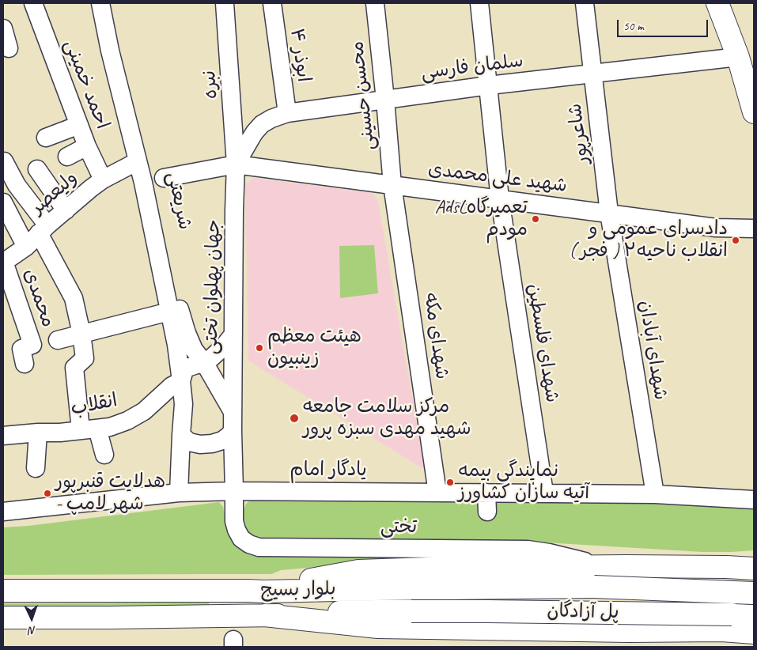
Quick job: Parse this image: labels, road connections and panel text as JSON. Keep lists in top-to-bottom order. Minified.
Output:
{"streets":{"main road":["بلوار بسیج","پل آزادگان"],"street":["ابوذر ۴","سلمان فارسی","احمد خمینی","نبره","محسن حسینی","شاعرپور","شهید علی محمدی","ولیعصر","شریعتی","جهان پهلوان تختی","محمدی","شهدای مکه","شهدای فلسطین","شهدای آبادان","انقلاب","یادگار امام","تختی"]},"crossings":[["ابوذر ۴","سلمان فارسی"],["سلمان فارسی","نبره"],["سلمان فارسی","محسن حسینی"],["سلمان فارسی","شاعرپور"],["سلمان فارسی","شهید علی محمدی"],["سلمان فارسی","جهان پهلوان تختی"],["سلمان فارسی","شهدای فلسطین"],["احمد خمینی","ولیعصر"],["نبره","شهید علی محمدی"],["نبره","جهان پهلوان تختی"],["محسن حسینی","شهید علی محمدی"],["محسن حسینی","شهدای مکه"],["شاعرپور","شهید علی محمدی"],["شاعرپور","شهدای آبادان"],["شهید علی محمدی","جهان پهلوان تختی"],["شهید علی محمدی","شهدای مکه"],["شهید علی محمدی","شهدای فلسطین"],["شهید علی محمدی","شهدای آبادان"],["ولیعصر","شریعتی"],["ولیعصر","محمدی"],["شریعتی","جهان پهلوان تختی"],["شریعتی","انقلاب"],["شریعتی","یادگار امام"],["شهدای مکه","یادگار امام"],["شهدای فلسطین","یادگار امام"],["شهدای آبادان","یادگار امام"],["یادگار امام","تختی"],["بلوار بسیج","پل آزادگان"]],"places":["AdsLتعمیرگاه مودم","دادسرای عمومی و انقلاب ناحیه۲ ( فجر )","هیئت معظم زینبیون","مرکز سلامت جامعه شهید مهدی سبزه پرور","نمایندگی بیمه آتیه سازان کشاورز","هدلایت قنبرپور - شهر لامپ"],"scale_bar":"50 m","north":"bottom"}
